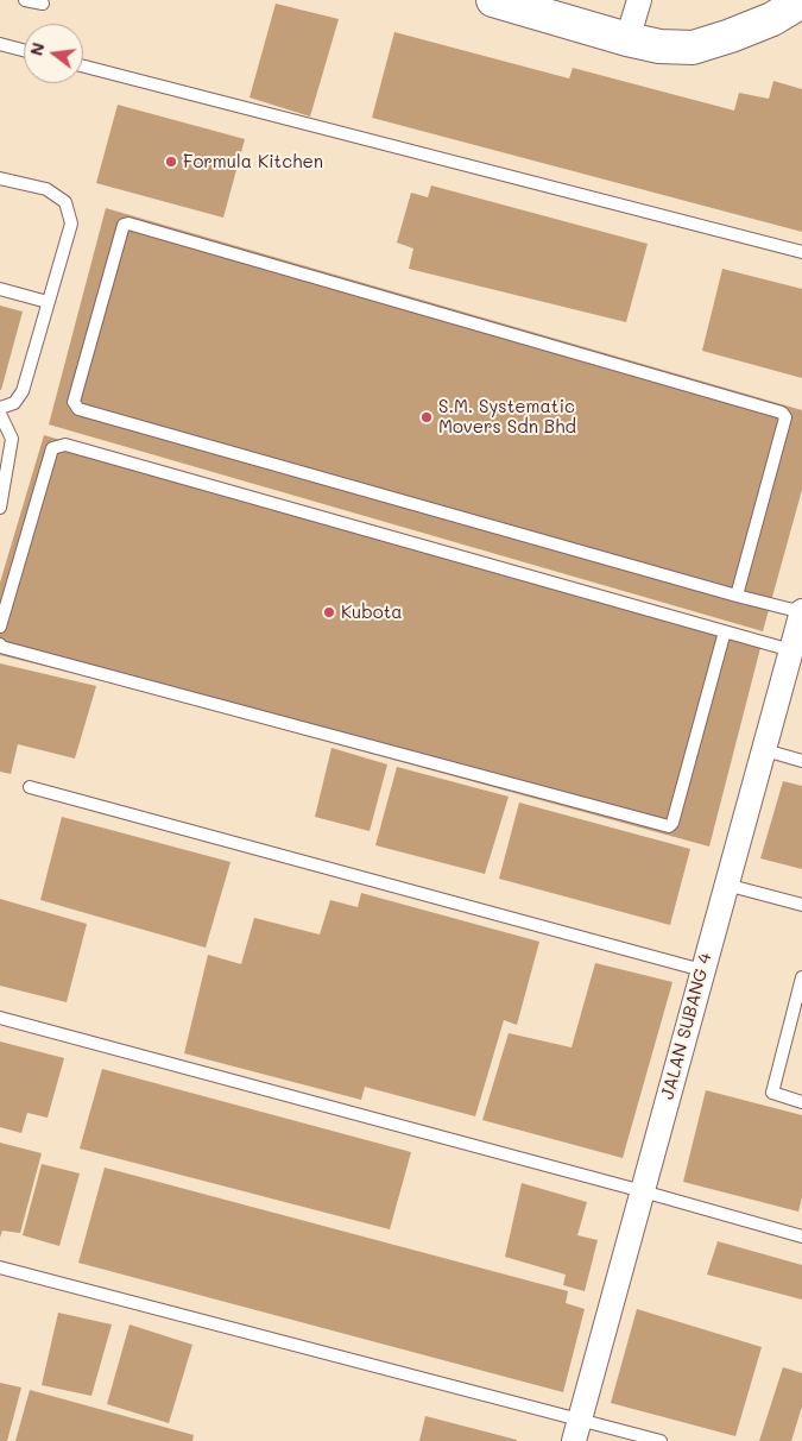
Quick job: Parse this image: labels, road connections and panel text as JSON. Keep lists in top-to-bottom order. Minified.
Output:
{"streets":{"street":["JALAN SUBANG 4"]},"places":["Formula Kitchen","S.M. Systematic Movers Sdn Bhd","Kubota"],"north":"left"}
